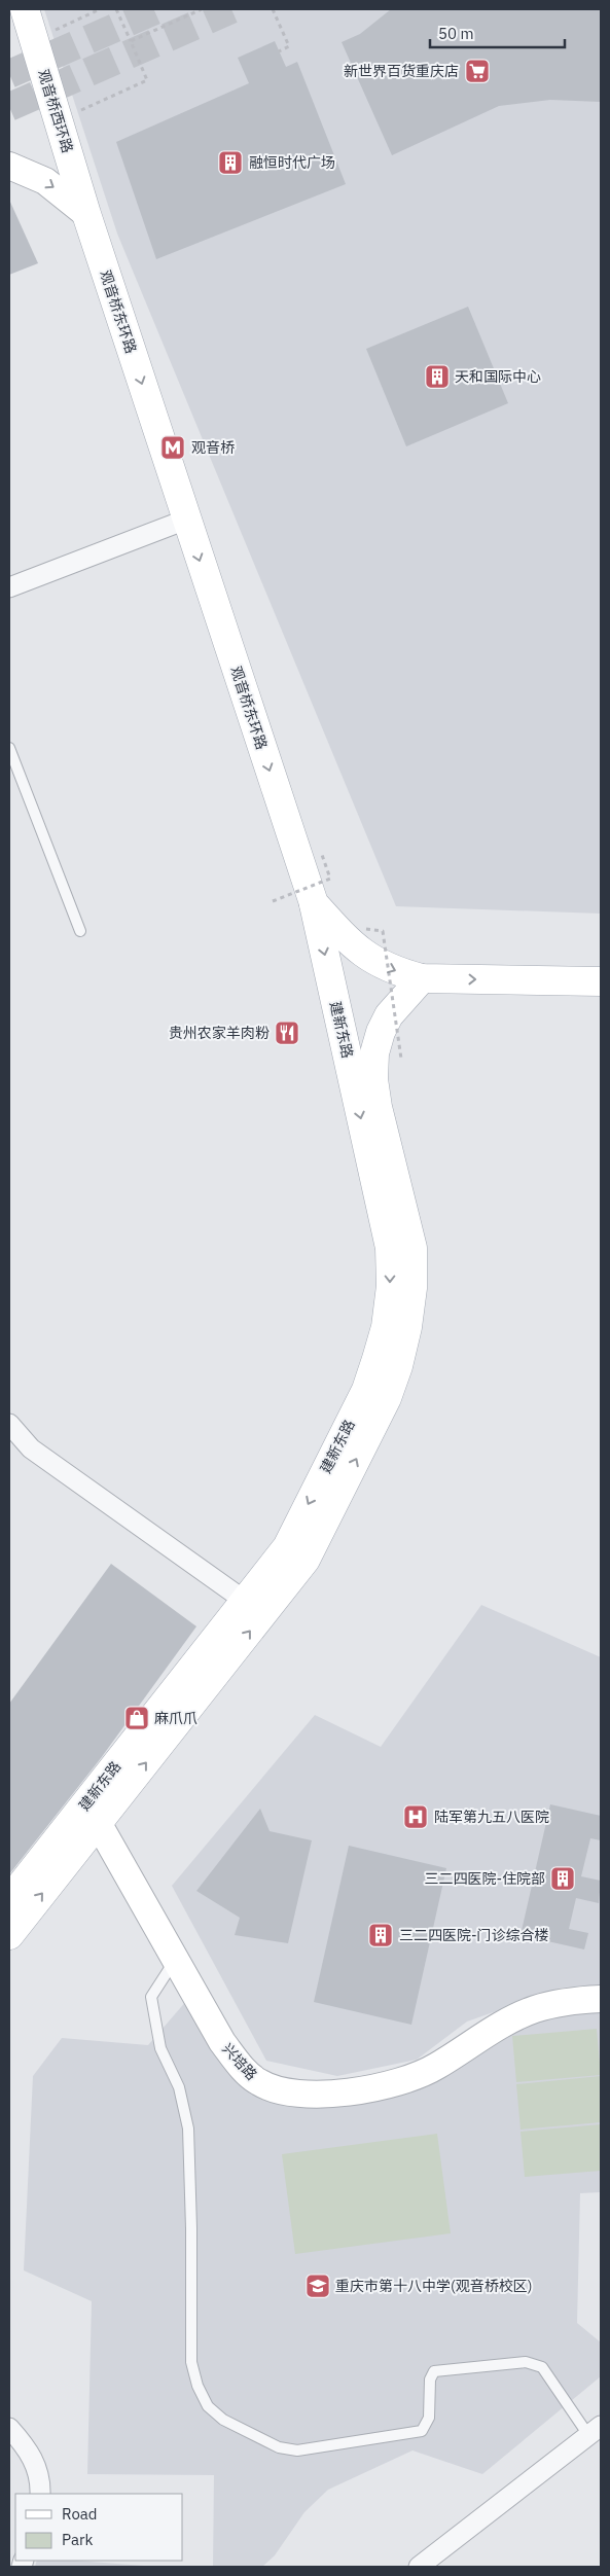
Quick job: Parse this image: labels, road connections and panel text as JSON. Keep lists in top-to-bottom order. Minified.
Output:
{"streets":{"main road":["观音桥西环路","观音桥东环路","建新东路"],"street":["兴培路"]},"crossings":[["观音桥西环路","观音桥东环路"],["观音桥东环路","建新东路"],["建新东路","兴培路"]],"one_way":["观音桥东环路"],"places":{"supermarket":["新世界百货重庆店"],"building":["融恒时代广场","天和国际中心","三二四医院-住院部","三二四医院-门诊综合楼"],"metro station":["观音桥"],"restaurant":["贵州农家羊肉粉"],"shop":["麻爪爪"],"hospital":["陆军第九五八医院"],"school or university":["重庆市第十八中学(观音桥校区)"]},"legend":["Road","Park"],"scale_bar":"50 m"}
